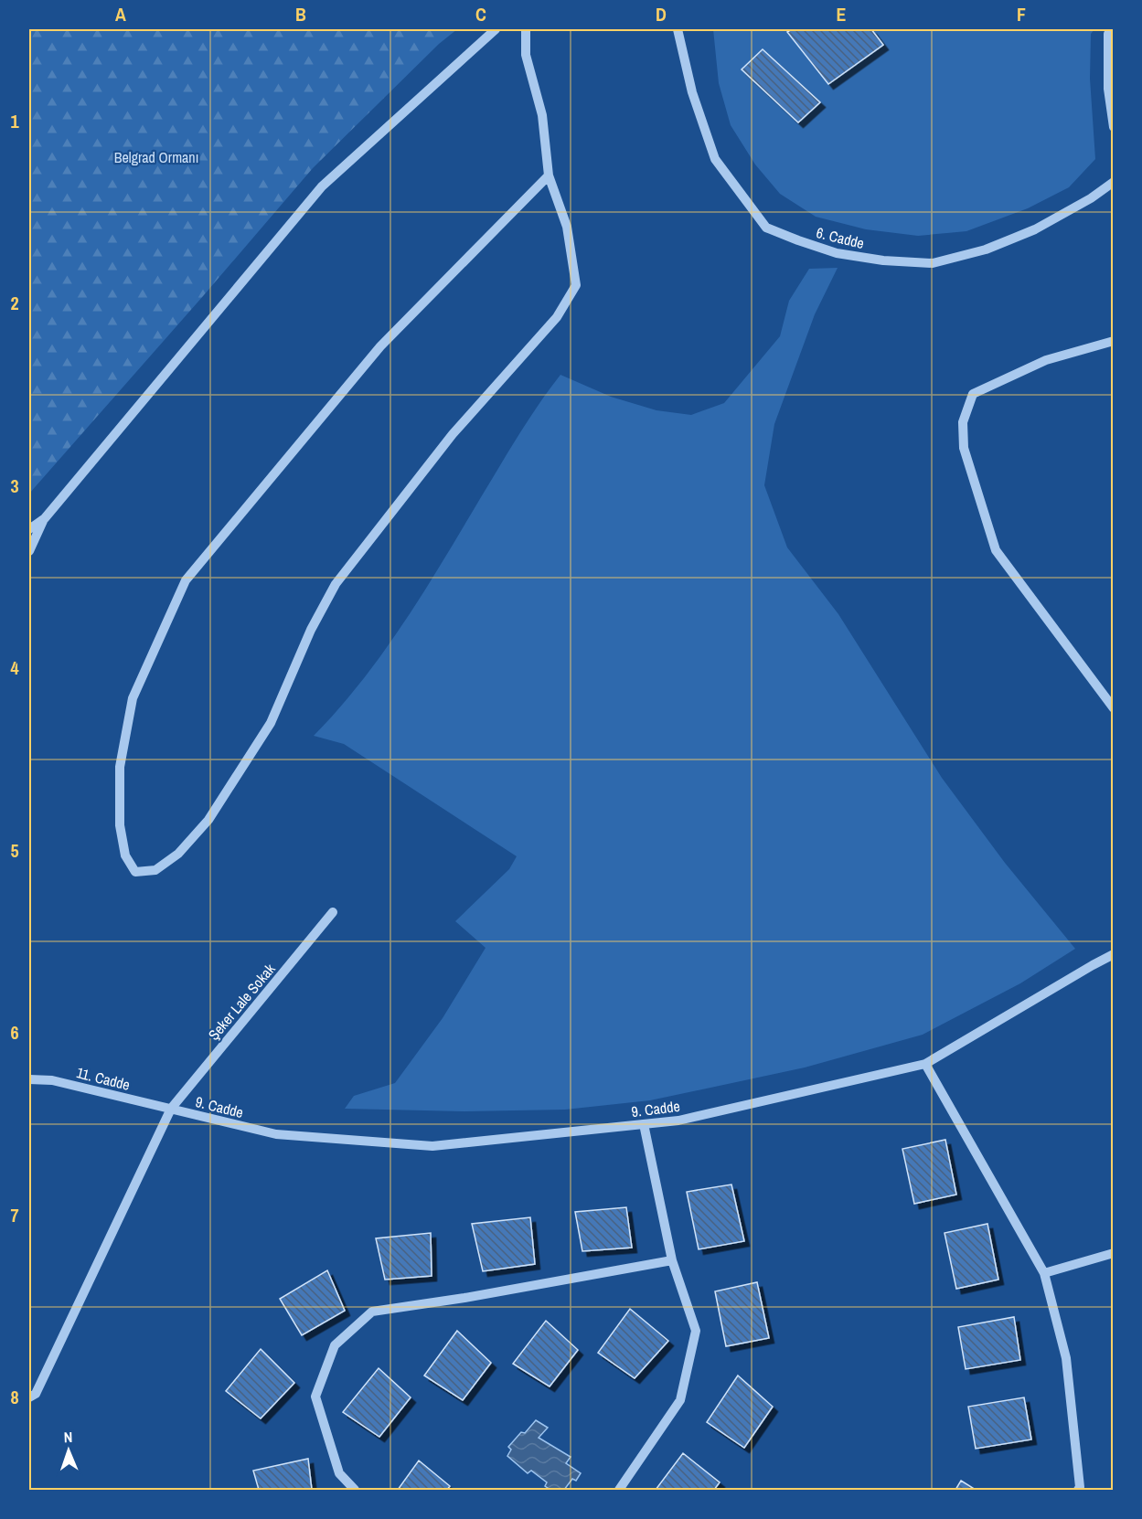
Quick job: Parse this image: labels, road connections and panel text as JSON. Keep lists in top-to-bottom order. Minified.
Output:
{"streets":{"street":["6. Cadde","Şeker Lale Sokak","11. Cadde","9. Cadde"]},"crossings":[["Şeker Lale Sokak","11. Cadde"],["Şeker Lale Sokak","9. Cadde"],["11. Cadde","9. Cadde"]],"parks":["Belgrad Ormanı"],"north":"top","grid":{"columns":["A","B","C","D","E","F"],"rows":["1","2","3","4","5","6","7","8"]}}
